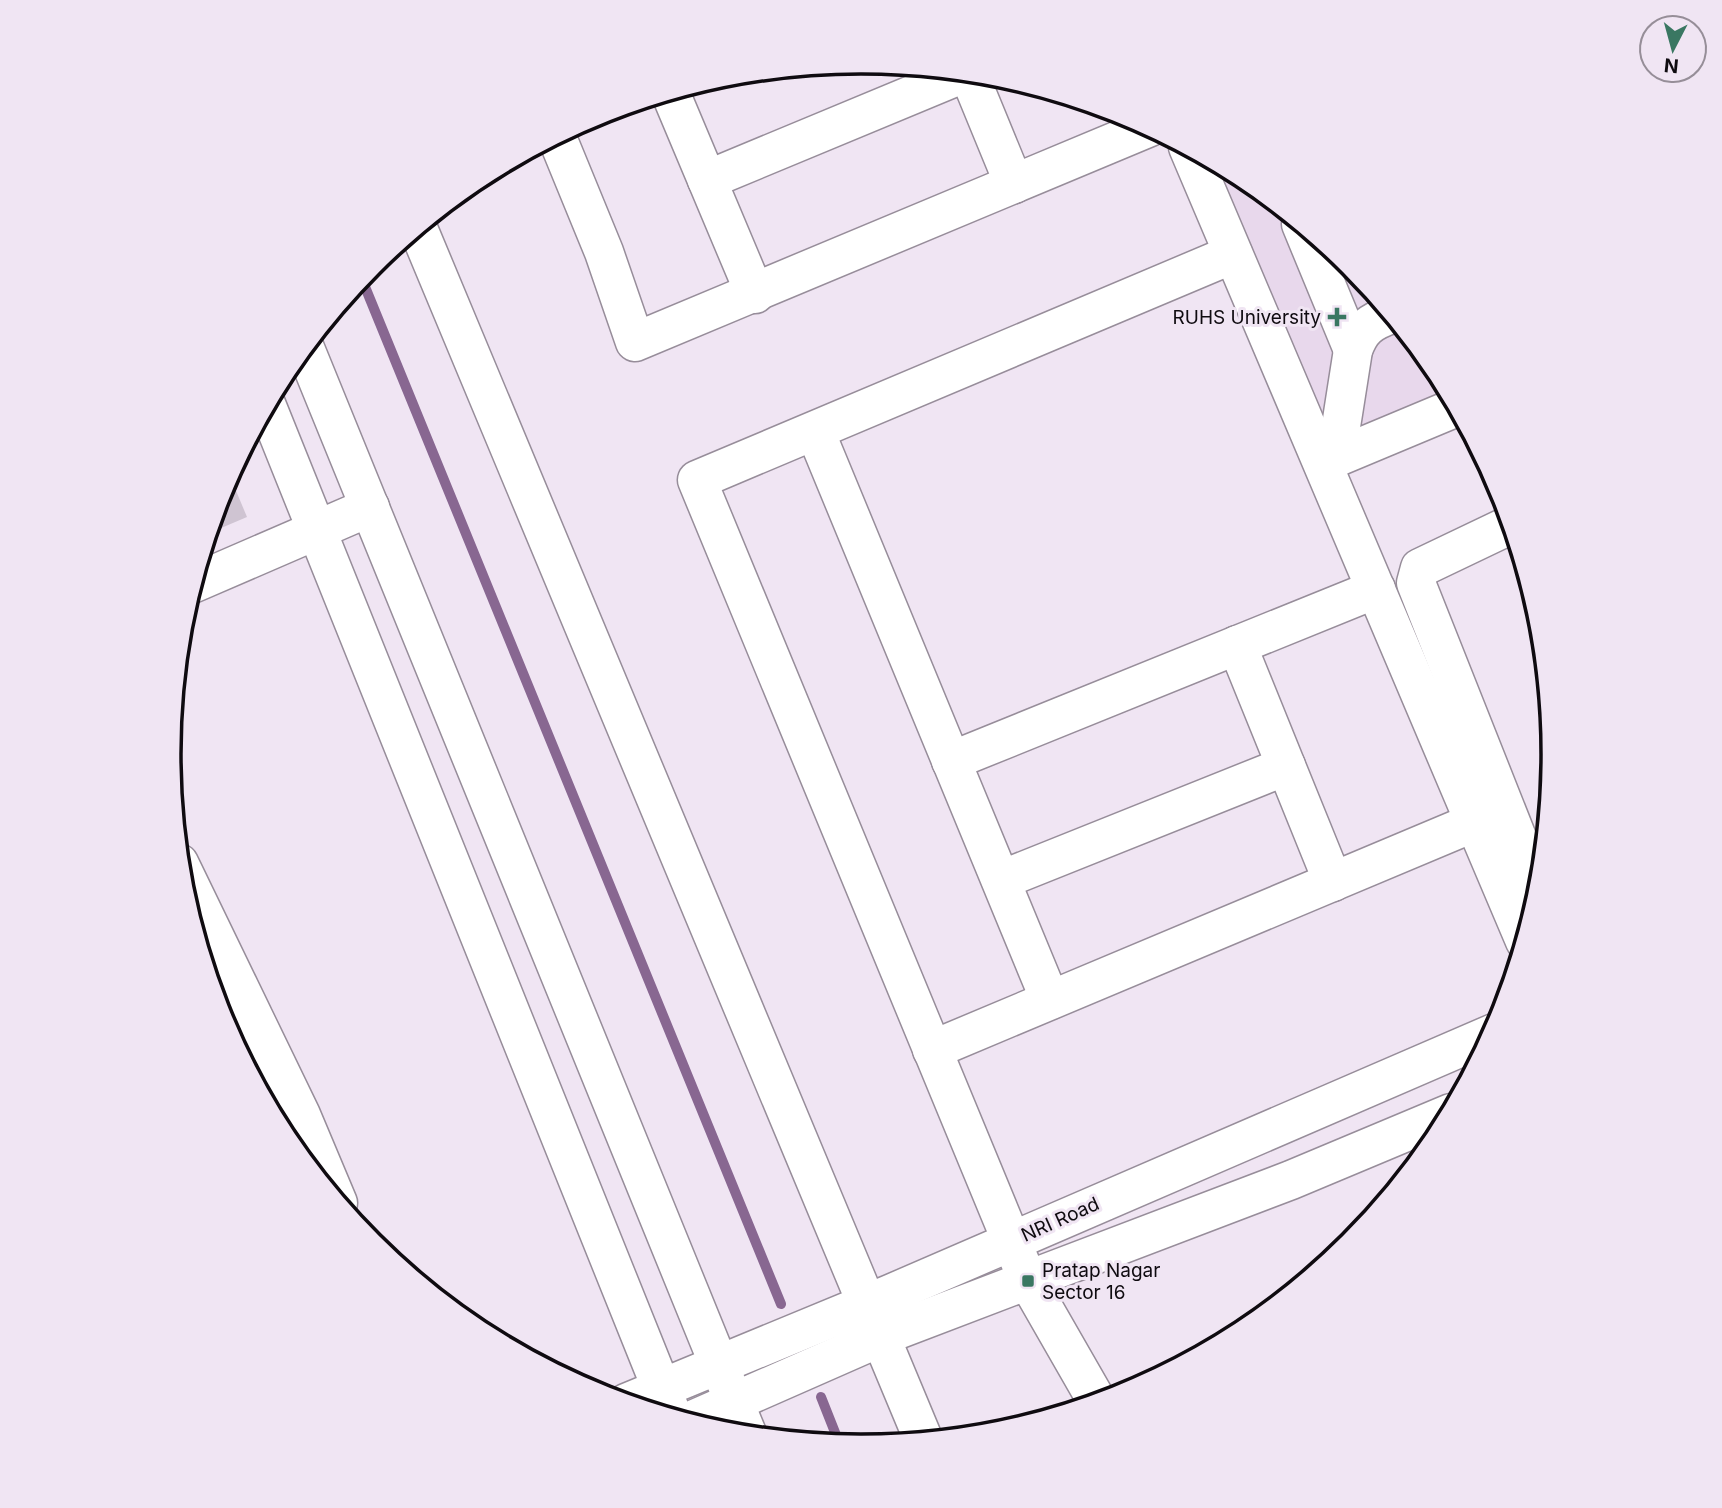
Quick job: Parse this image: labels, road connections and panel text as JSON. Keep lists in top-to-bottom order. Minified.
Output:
{"streets":{"street":["NRI Road"]},"places":{"health":["RUHS University"],"transit":["Pratap Nagar Sector 16"]},"north":"bottom"}
